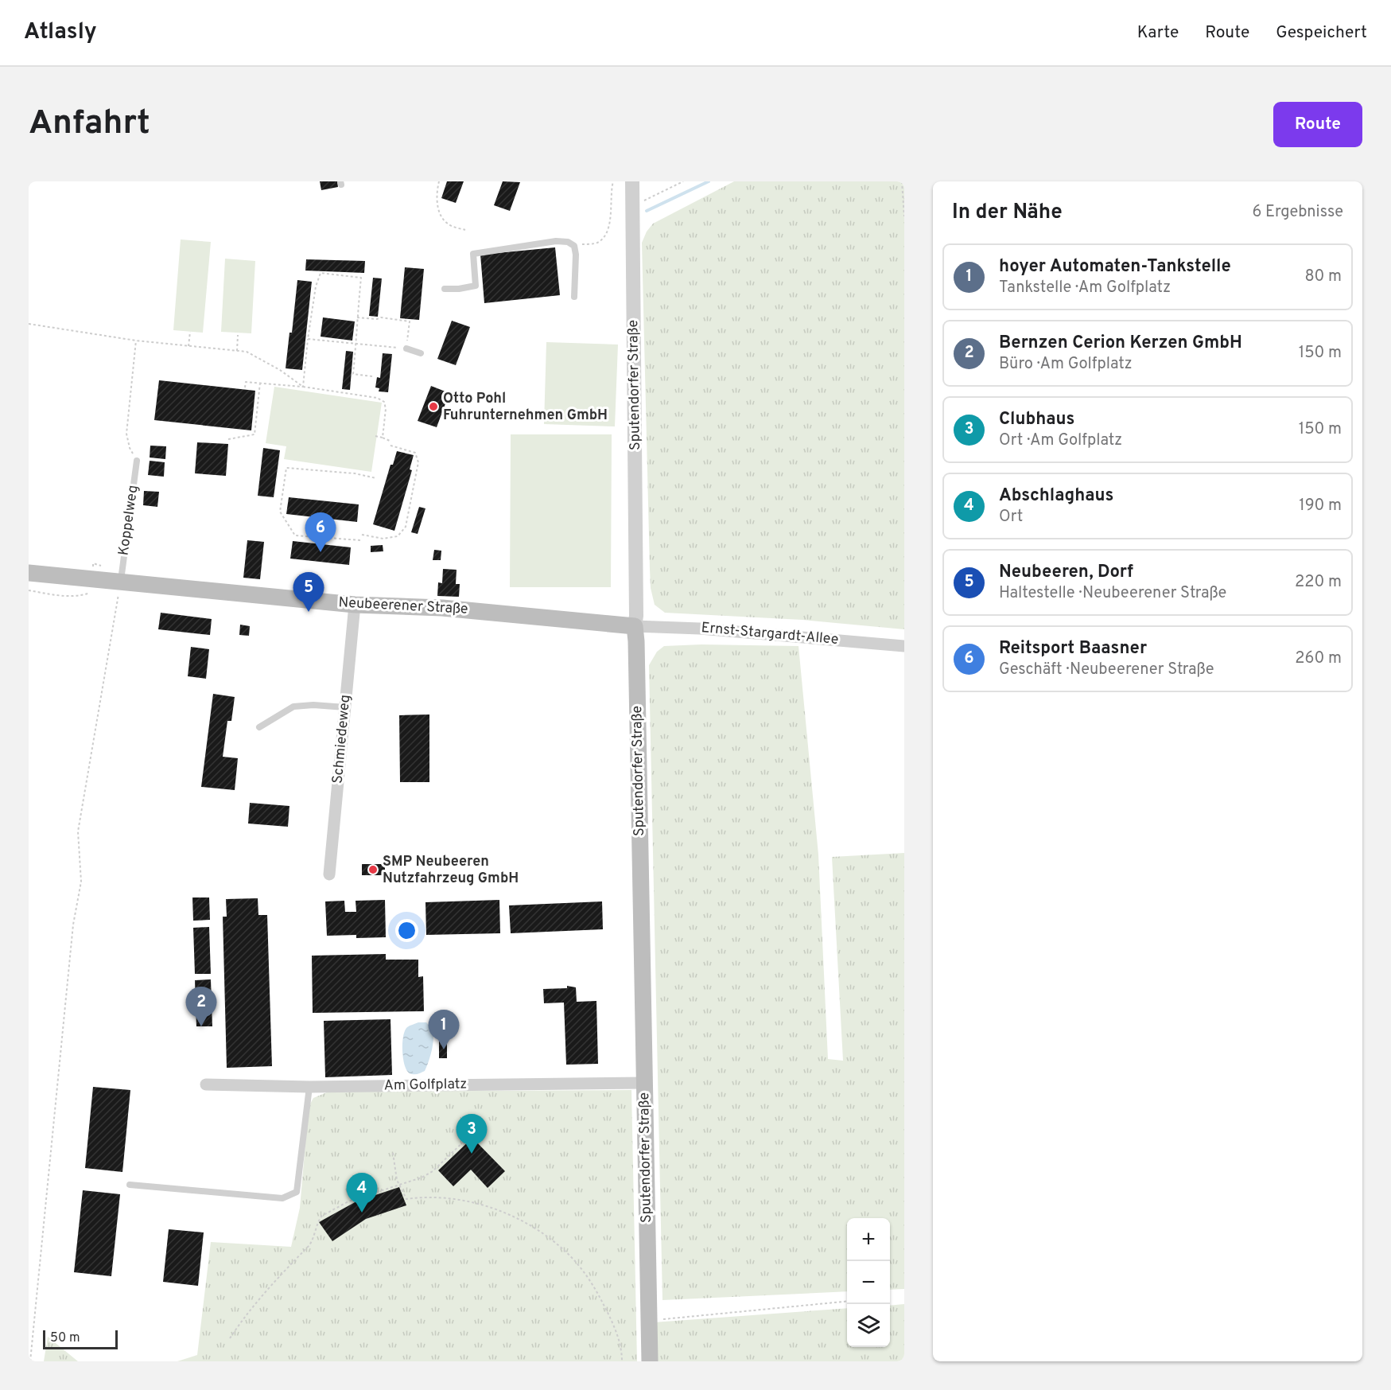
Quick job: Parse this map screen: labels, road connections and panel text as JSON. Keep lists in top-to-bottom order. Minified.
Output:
{"streets":{"main road":["Sputendorfer Straße","Neubeerener Straße"],"street":["Ernst-Stargardt-Allee","Schmiedeweg","Am Golfplatz"],"lane":["Koppelweg"]},"crossings":[["Sputendorfer Straße","Neubeerener Straße"],["Sputendorfer Straße","Ernst-Stargardt-Allee"],["Sputendorfer Straße","Am Golfplatz"],["Koppelweg","Neubeerener Straße"],["Neubeerener Straße","Ernst-Stargardt-Allee"],["Neubeerener Straße","Schmiedeweg"]],"places":["Otto Pohl Fuhrunternehmen GmbH","SMP Neubeeren Nutzfahrzeug GmbH"],"scale_bar":"50 m","page":{"header":"Atlasly","nav":["Karte","Route","Gespeichert"],"buttons":"Route","title":"Anfahrt","heading":["In der Nähe","6 Ergebnisse"],"list":[{"mark":"1","name":"hoyer Automaten-Tankstelle","note":"Tankstelle · Am Golfplatz","value":"80 m"},{"mark":"2","name":"Bernzen Cerion Kerzen GmbH","note":"Büro · Am Golfplatz","value":"150 m"},{"mark":"3","name":"Clubhaus","note":"Ort · Am Golfplatz","value":"150 m"},{"mark":"4","name":"Abschlaghaus","note":"Ort","value":"190 m"},{"mark":"5","name":"Neubeeren, Dorf","note":"Haltestelle · Neubeerener Straße","value":"220 m"},{"mark":"6","name":"Reitsport Baasner","note":"Geschäft · Neubeerener Straße","value":"260 m"}],"pins":["6","5","2","1","3","4"],"map_buttons":["+","−"],"scale":"50 m"}}
